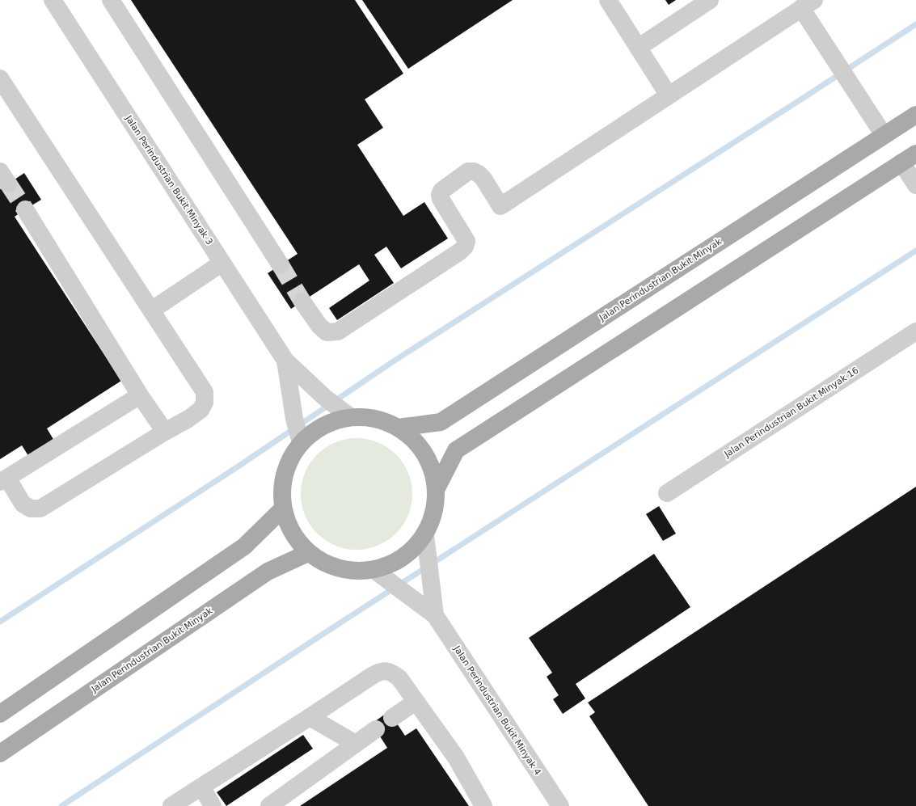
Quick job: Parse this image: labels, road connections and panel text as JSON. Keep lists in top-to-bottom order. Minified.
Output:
{"streets":{"main road":["Jalan Perindustrian Bukit Minyak"],"street":["Jalan Perindustrian Bukit Minyak 3","Jalan Perindustrian Bukit Minyak 16","Jalan Perindustrian Bukit Minyak 4"]}}
